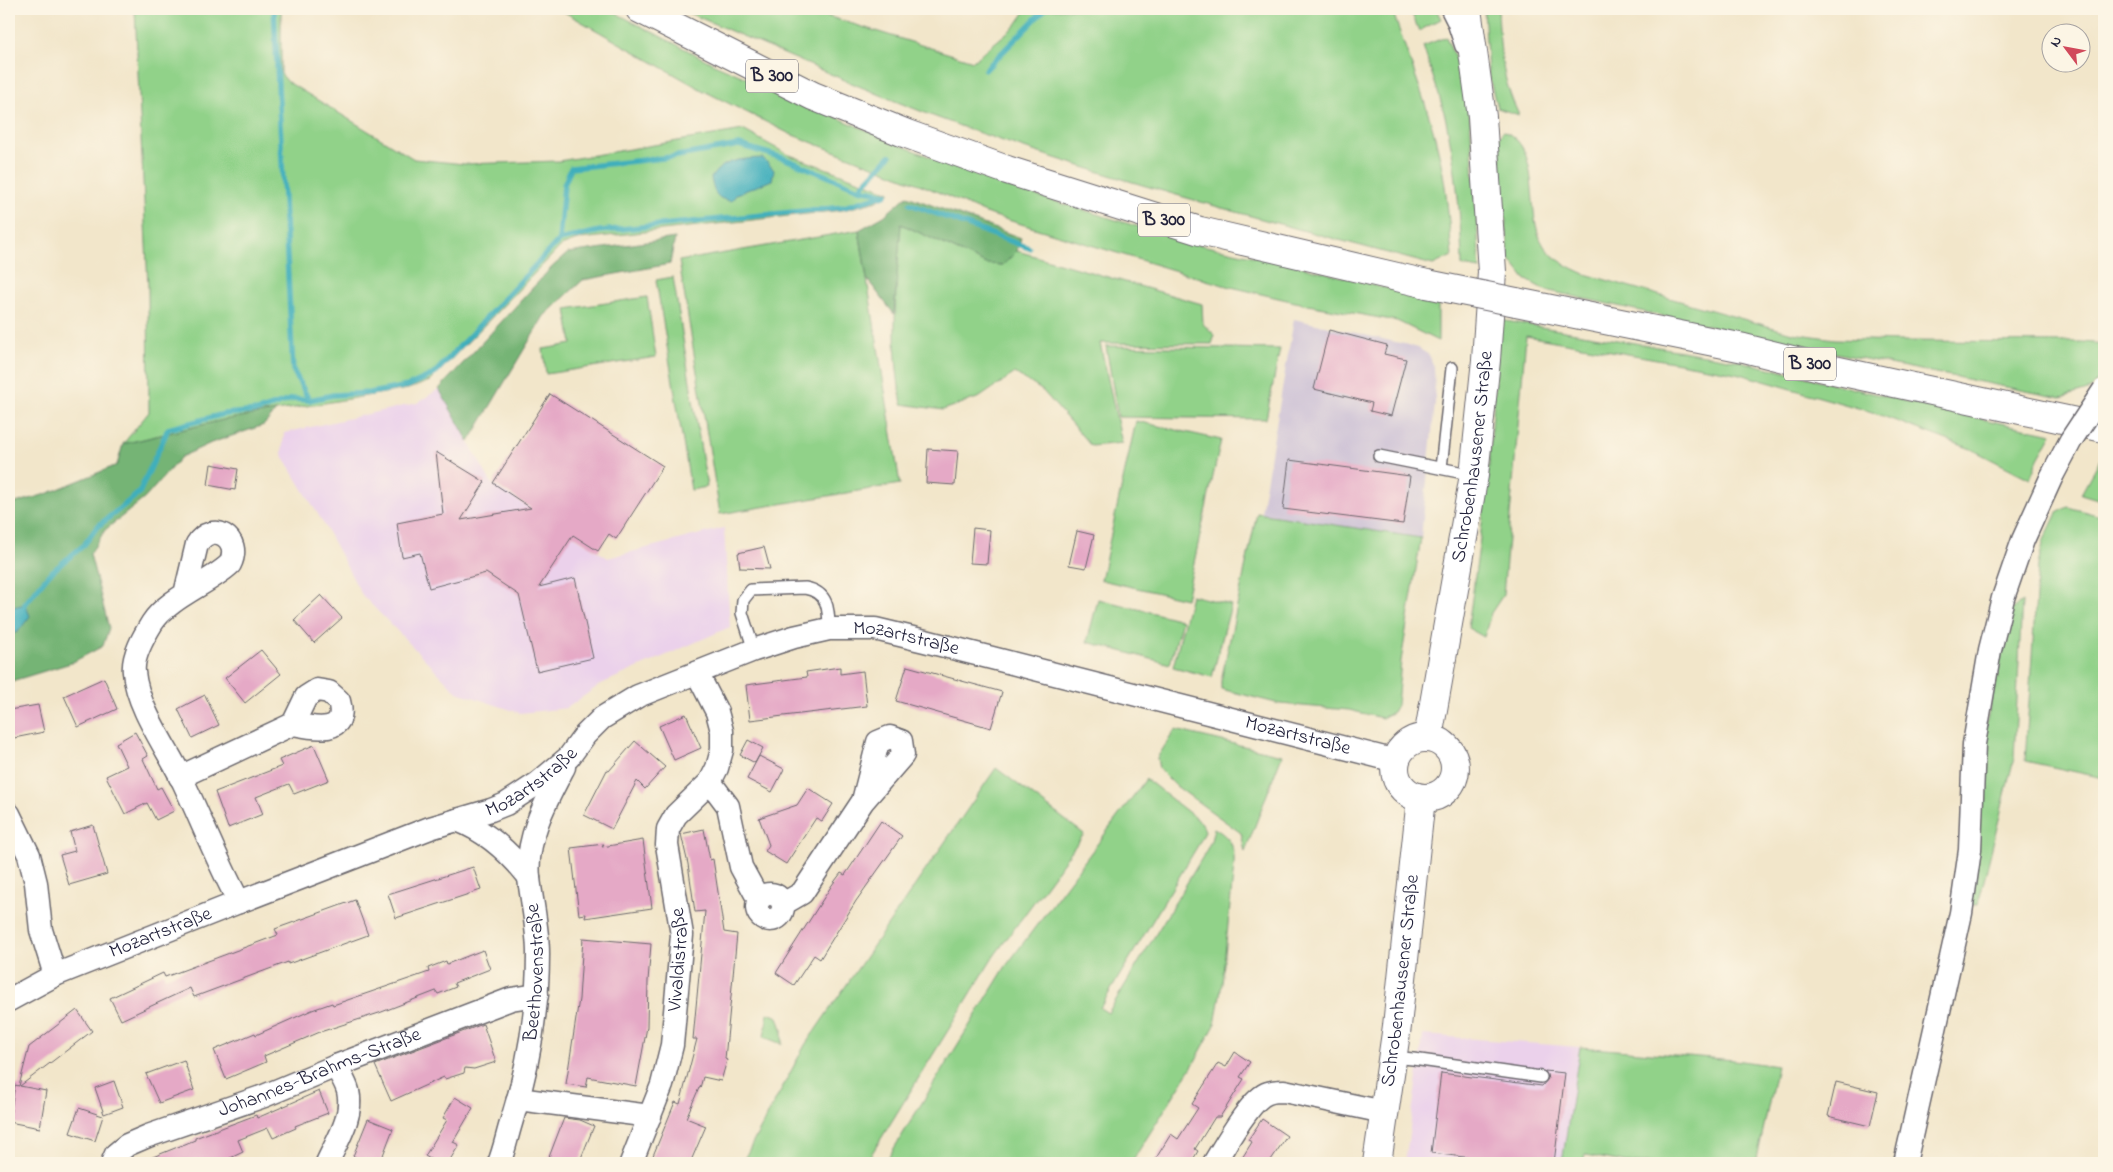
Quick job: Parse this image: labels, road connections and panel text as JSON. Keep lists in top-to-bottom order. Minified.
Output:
{"streets":{"main road":["B 300","Schrobenhausener Straße"],"street":["Mozartstraße","Vivaldistraße","Beethovenstraße","Johannes-Brahms-Straße"]},"crossings":[["Schrobenhausener Straße","Mozartstraße"],["Mozartstraße","Vivaldistraße"],["Mozartstraße","Beethovenstraße"],["Beethovenstraße","Johannes-Brahms-Straße"]],"north":"top left"}
